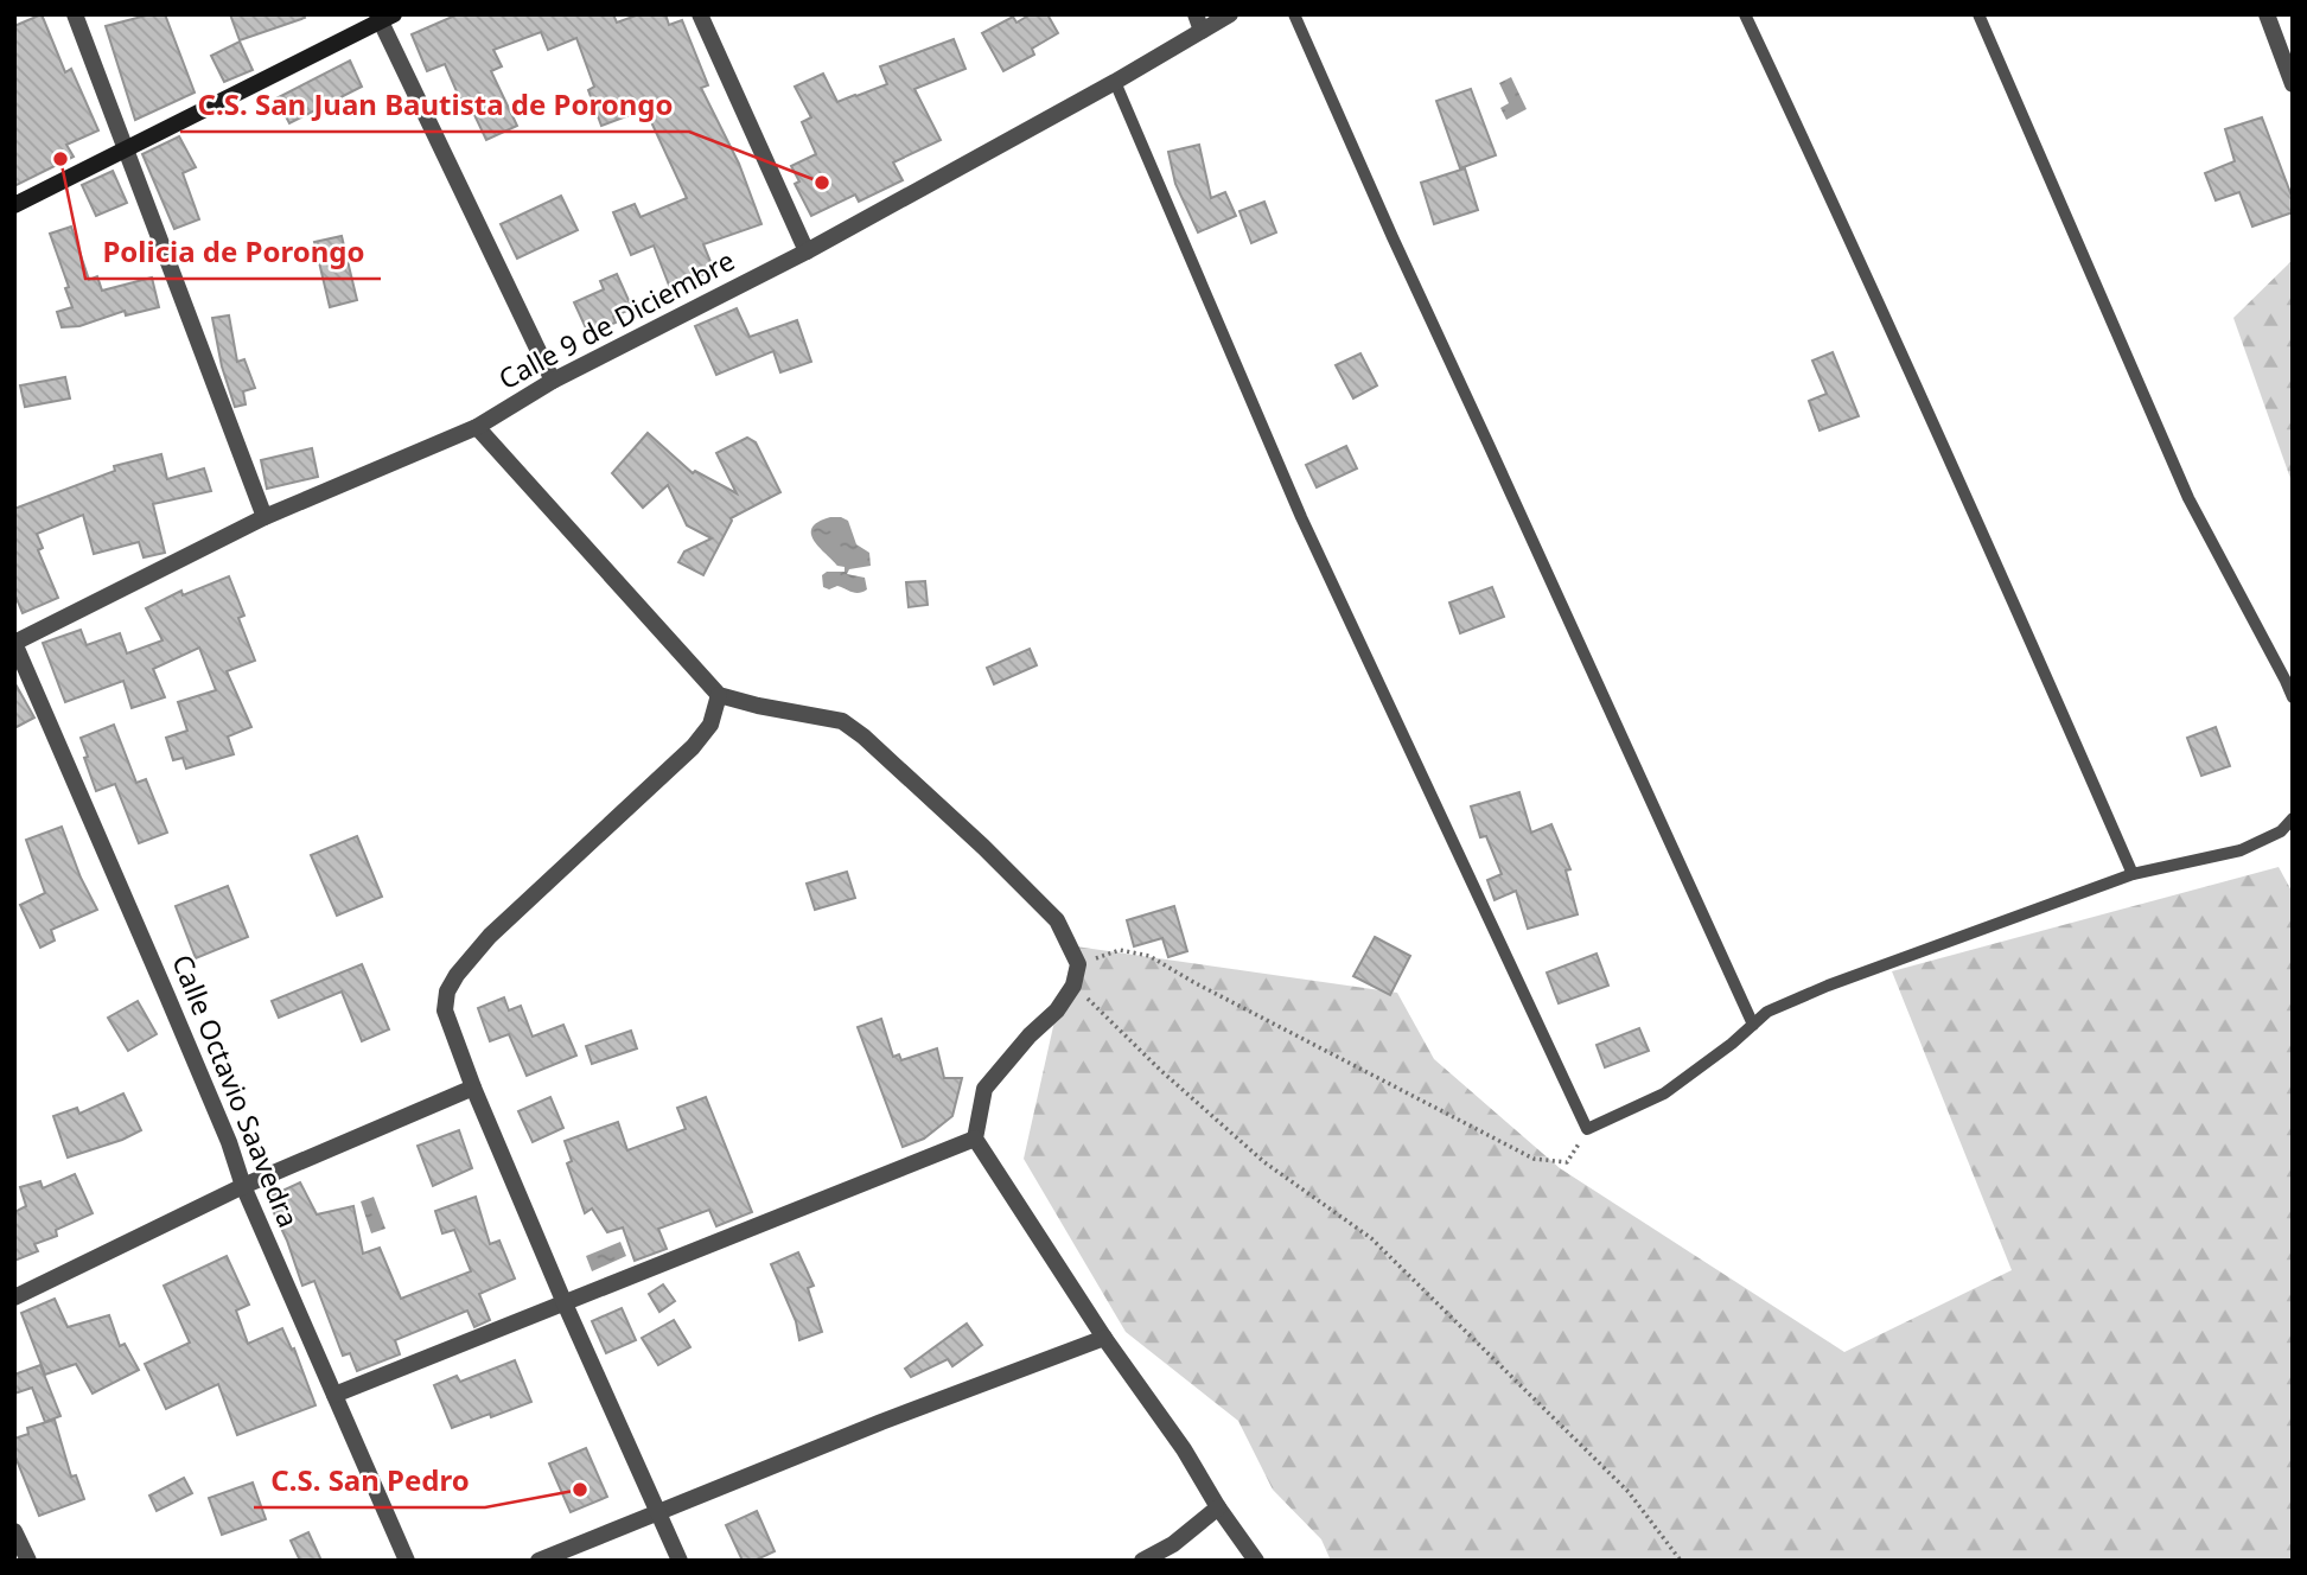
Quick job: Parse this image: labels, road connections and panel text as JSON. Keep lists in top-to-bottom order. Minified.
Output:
{"streets":{"street":["Calle 9 de Diciembre","Calle Octavio Saavedra"]},"crossings":[["Calle 9 de Diciembre","Calle Octavio Saavedra"]],"places":["Policia de Porongo","C.S. San Juan Bautista de Porongo","C.S. San Pedro"]}
